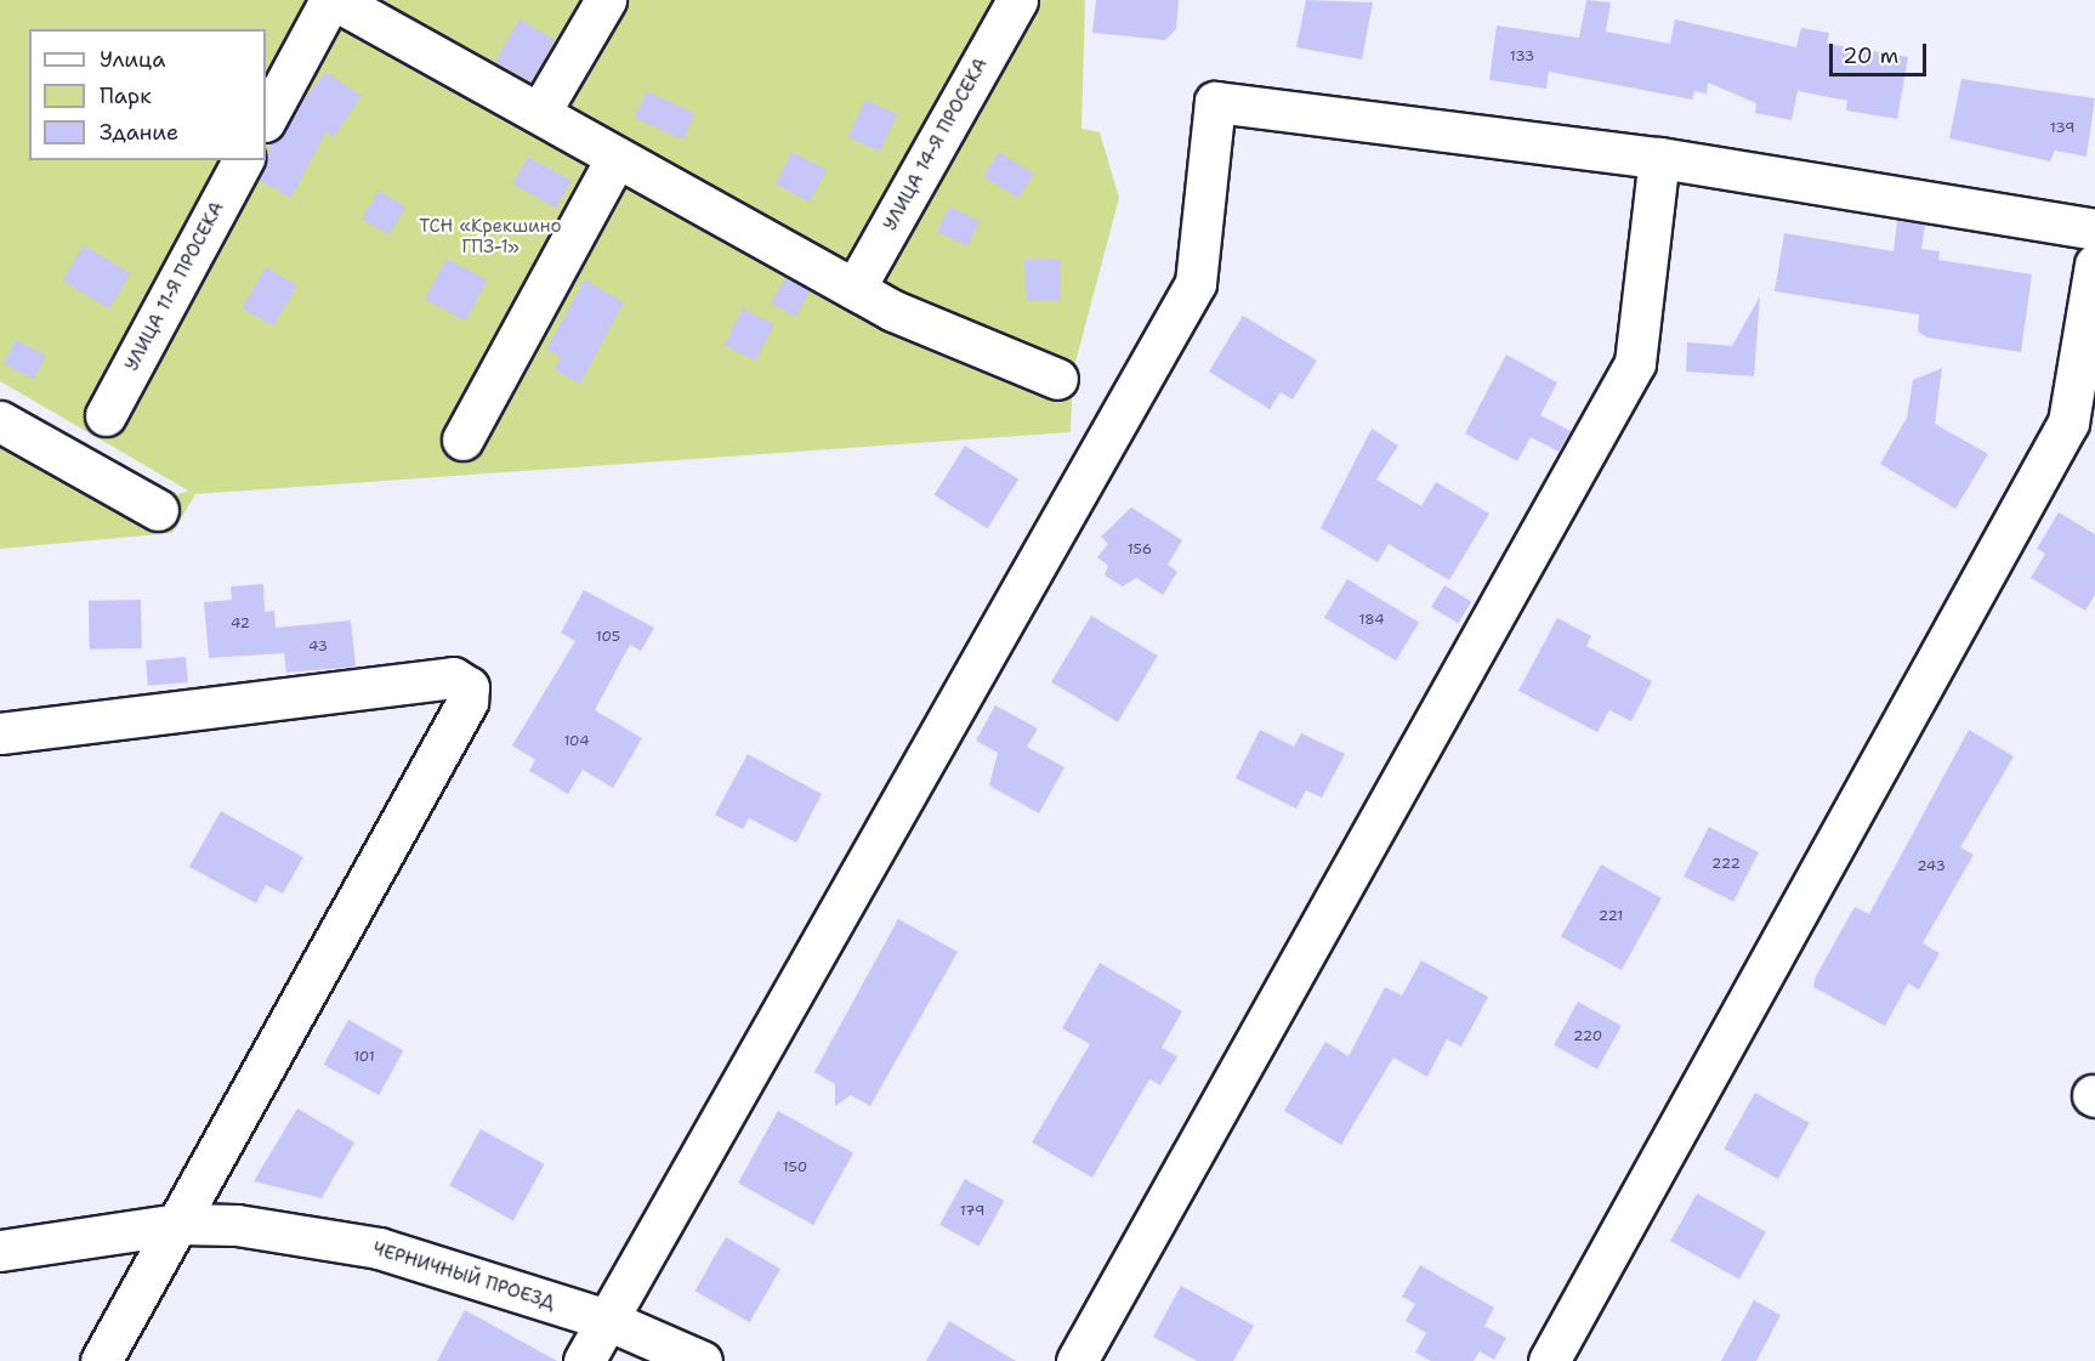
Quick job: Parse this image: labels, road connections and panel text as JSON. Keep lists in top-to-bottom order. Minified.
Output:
{"streets":{"street":["УЛИЦА 14-Я ПРОСЕКА","УЛИЦА 11-Я ПРОСЕКА","ЧЕРНИЧНЫЙ ПРОЕЗД"]},"parks":["ТСН «Крекшино ГПЗ-1»"],"house_numbers":["133","139","156","184","42","105","43","104","222","243","221","220","101","150","179"],"legend":["Улица","Парк","Здание"],"scale_bar":"20 m"}
